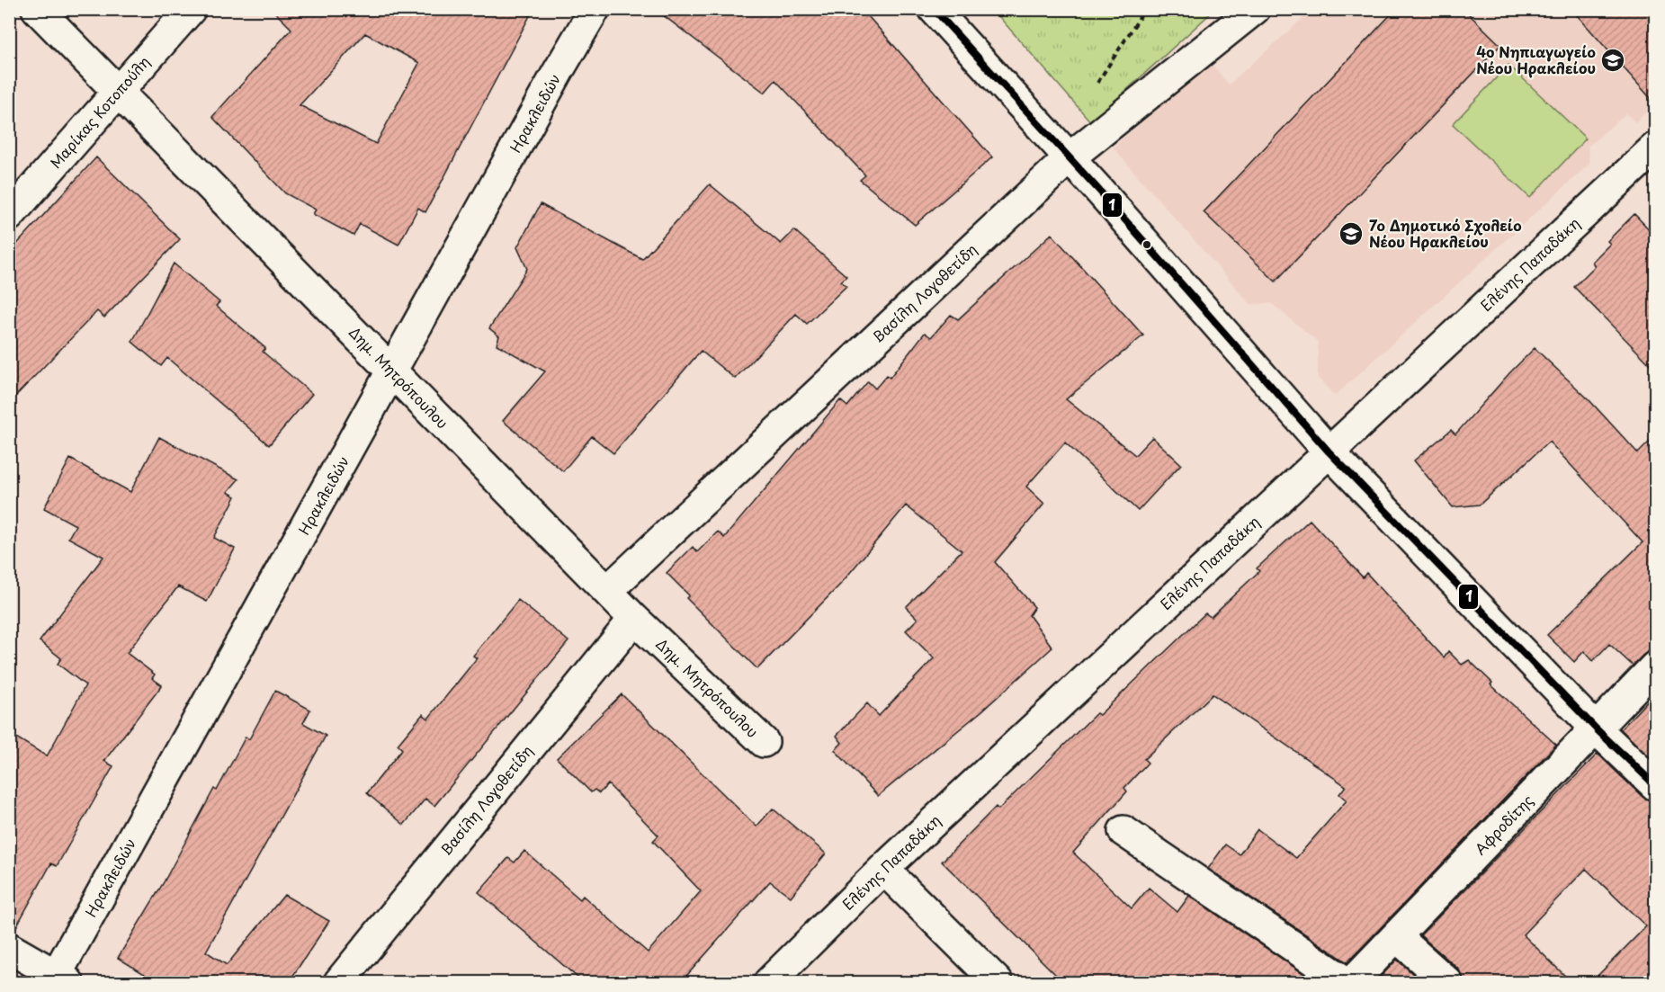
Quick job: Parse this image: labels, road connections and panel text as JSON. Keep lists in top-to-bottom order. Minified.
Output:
{"streets":{"street":["Μαρίκας Κοτοπούλη","Ηρακλειδών","Ελένης Παπαδάκη","Βασίλη Λογοθετίδη","Δημ. Μητρόπουλου","Αφροδίτης"]},"crossings":[["Μαρίκας Κοτοπούλη","Δημ. Μητρόπουλου"],["Ηρακλειδών","Δημ. Μητρόπουλου"],["Βασίλη Λογοθετίδη","Δημ. Μητρόπουλου"]],"places":{"school or university":["4ο Νηπιαγωγείο Νέου Ηρακλείου","7ο Δημοτικό Σχολείο Νέου Ηρακλείου"]},"lines":["transit line 1"]}
